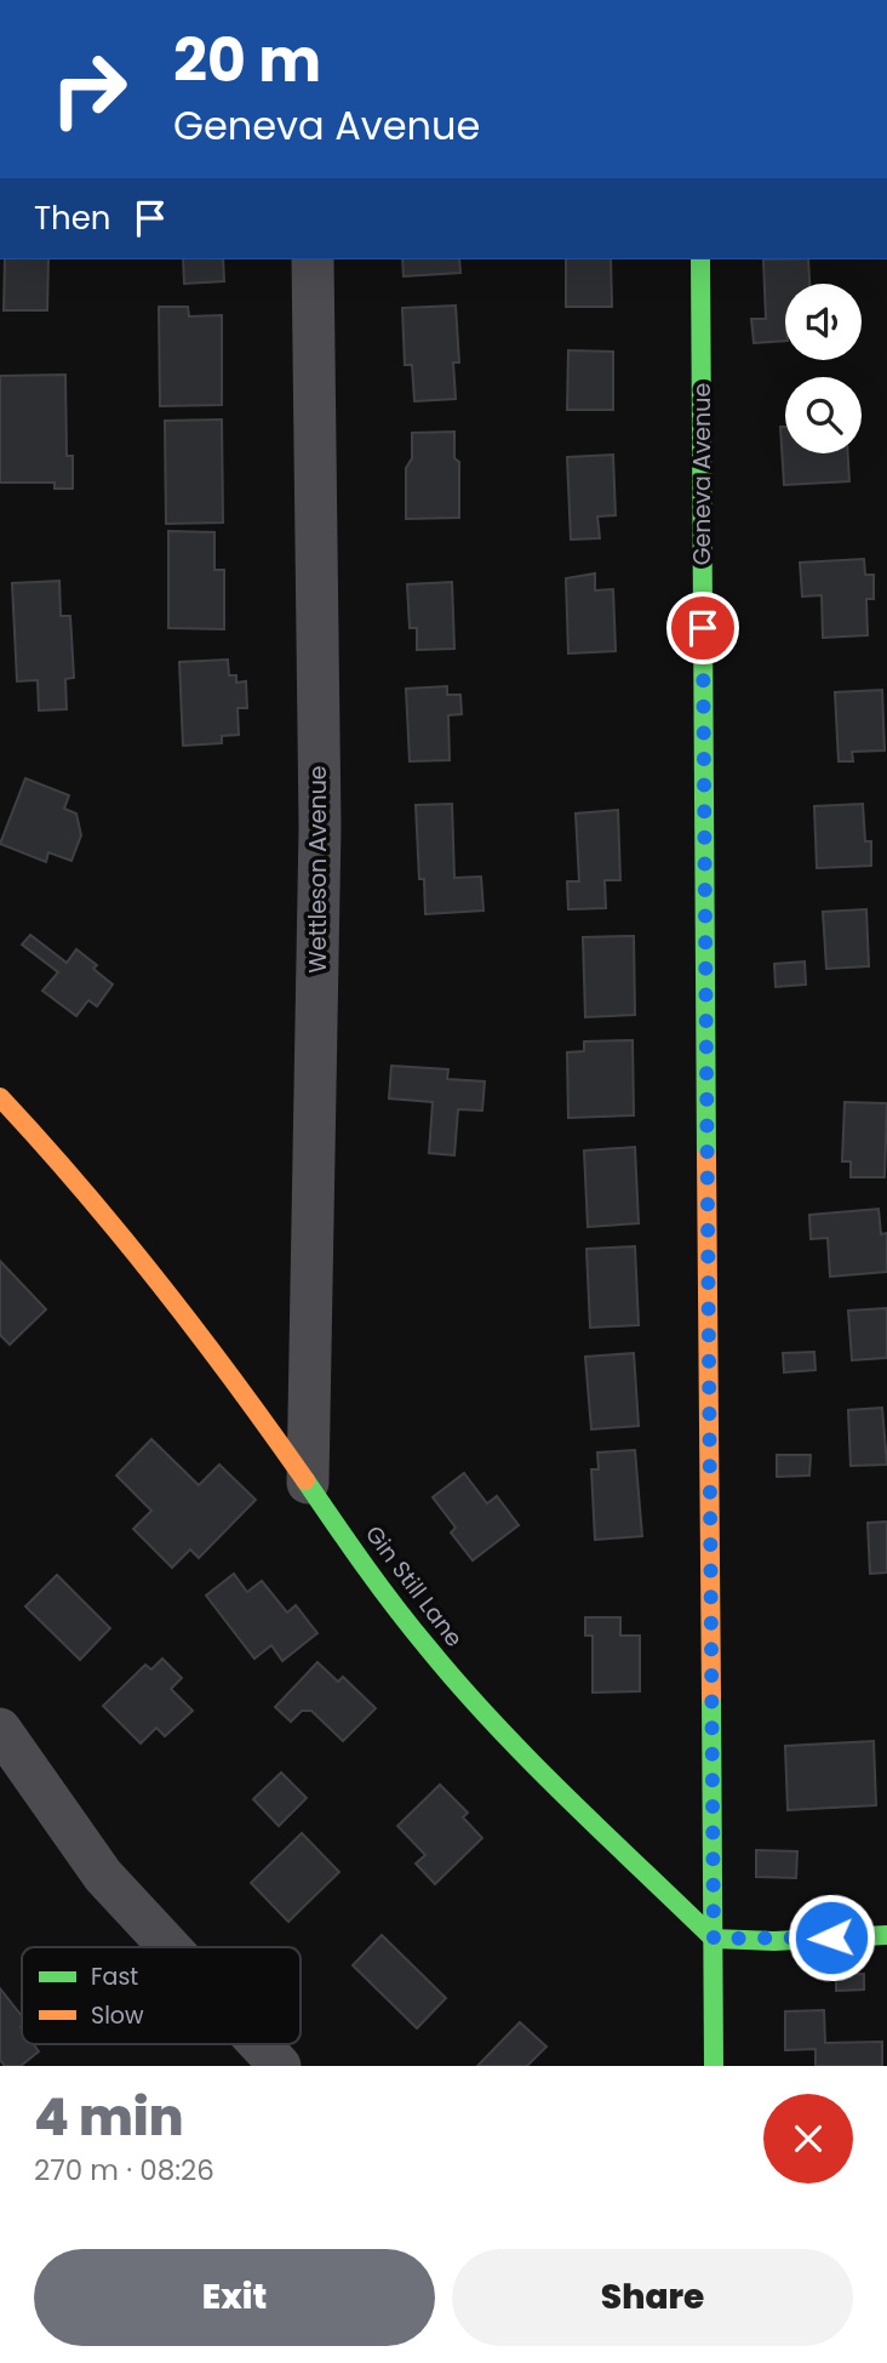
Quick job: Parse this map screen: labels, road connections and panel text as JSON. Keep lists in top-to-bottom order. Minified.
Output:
{"streets":{"street":["Geneva Avenue","Wettleson Avenue","Gin Still Lane"]},"crossings":[["Geneva Avenue","Gin Still Lane"],["Wettleson Avenue","Gin Still Lane"]],"legend":["Fast","Slow"],"page":{"turn":["20 m","Geneva Avenue"],"then":"Then","heading":["4 min","270 m · 08:26"],"buttons":["Exit","Share"]}}
